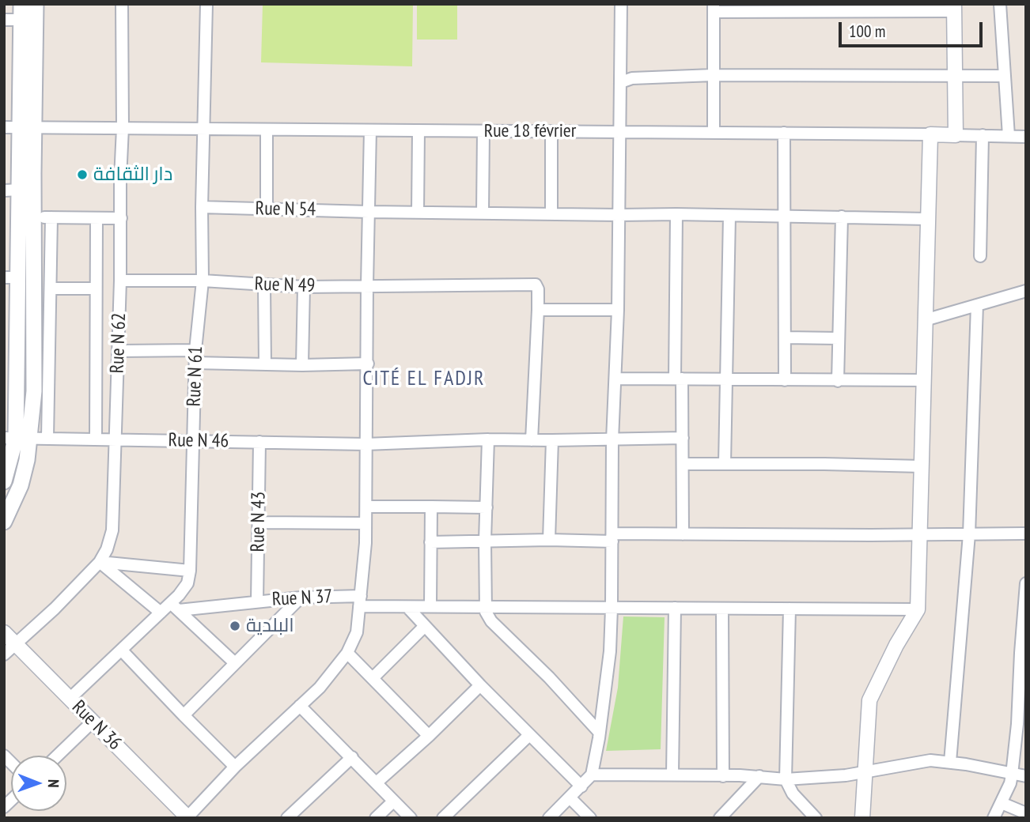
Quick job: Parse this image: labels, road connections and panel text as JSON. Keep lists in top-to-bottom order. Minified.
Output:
{"streets":{"street":["Rue 18 février","Rue N 54","Rue N 49","Rue N 62","Rue N 61","Rue N 46","Rue N 43","Rue N 37","Rue N 36"]},"crossings":[["Rue 18 février","Rue N 62"],["Rue 18 février","Rue N 61"],["Rue N 54","Rue N 61"],["Rue N 49","Rue N 62"],["Rue N 49","Rue N 61"],["Rue N 62","Rue N 46"],["Rue N 62","Rue N 36"],["Rue N 61","Rue N 46"],["Rue N 61","Rue N 37"],["Rue N 61","Rue N 36"],["Rue N 46","Rue N 43"],["Rue N 43","Rue N 37"]],"districts":["CITÉ EL FADJR"],"places":["دار الثقافة","البلدية"],"scale_bar":"100 m","north":"right"}
